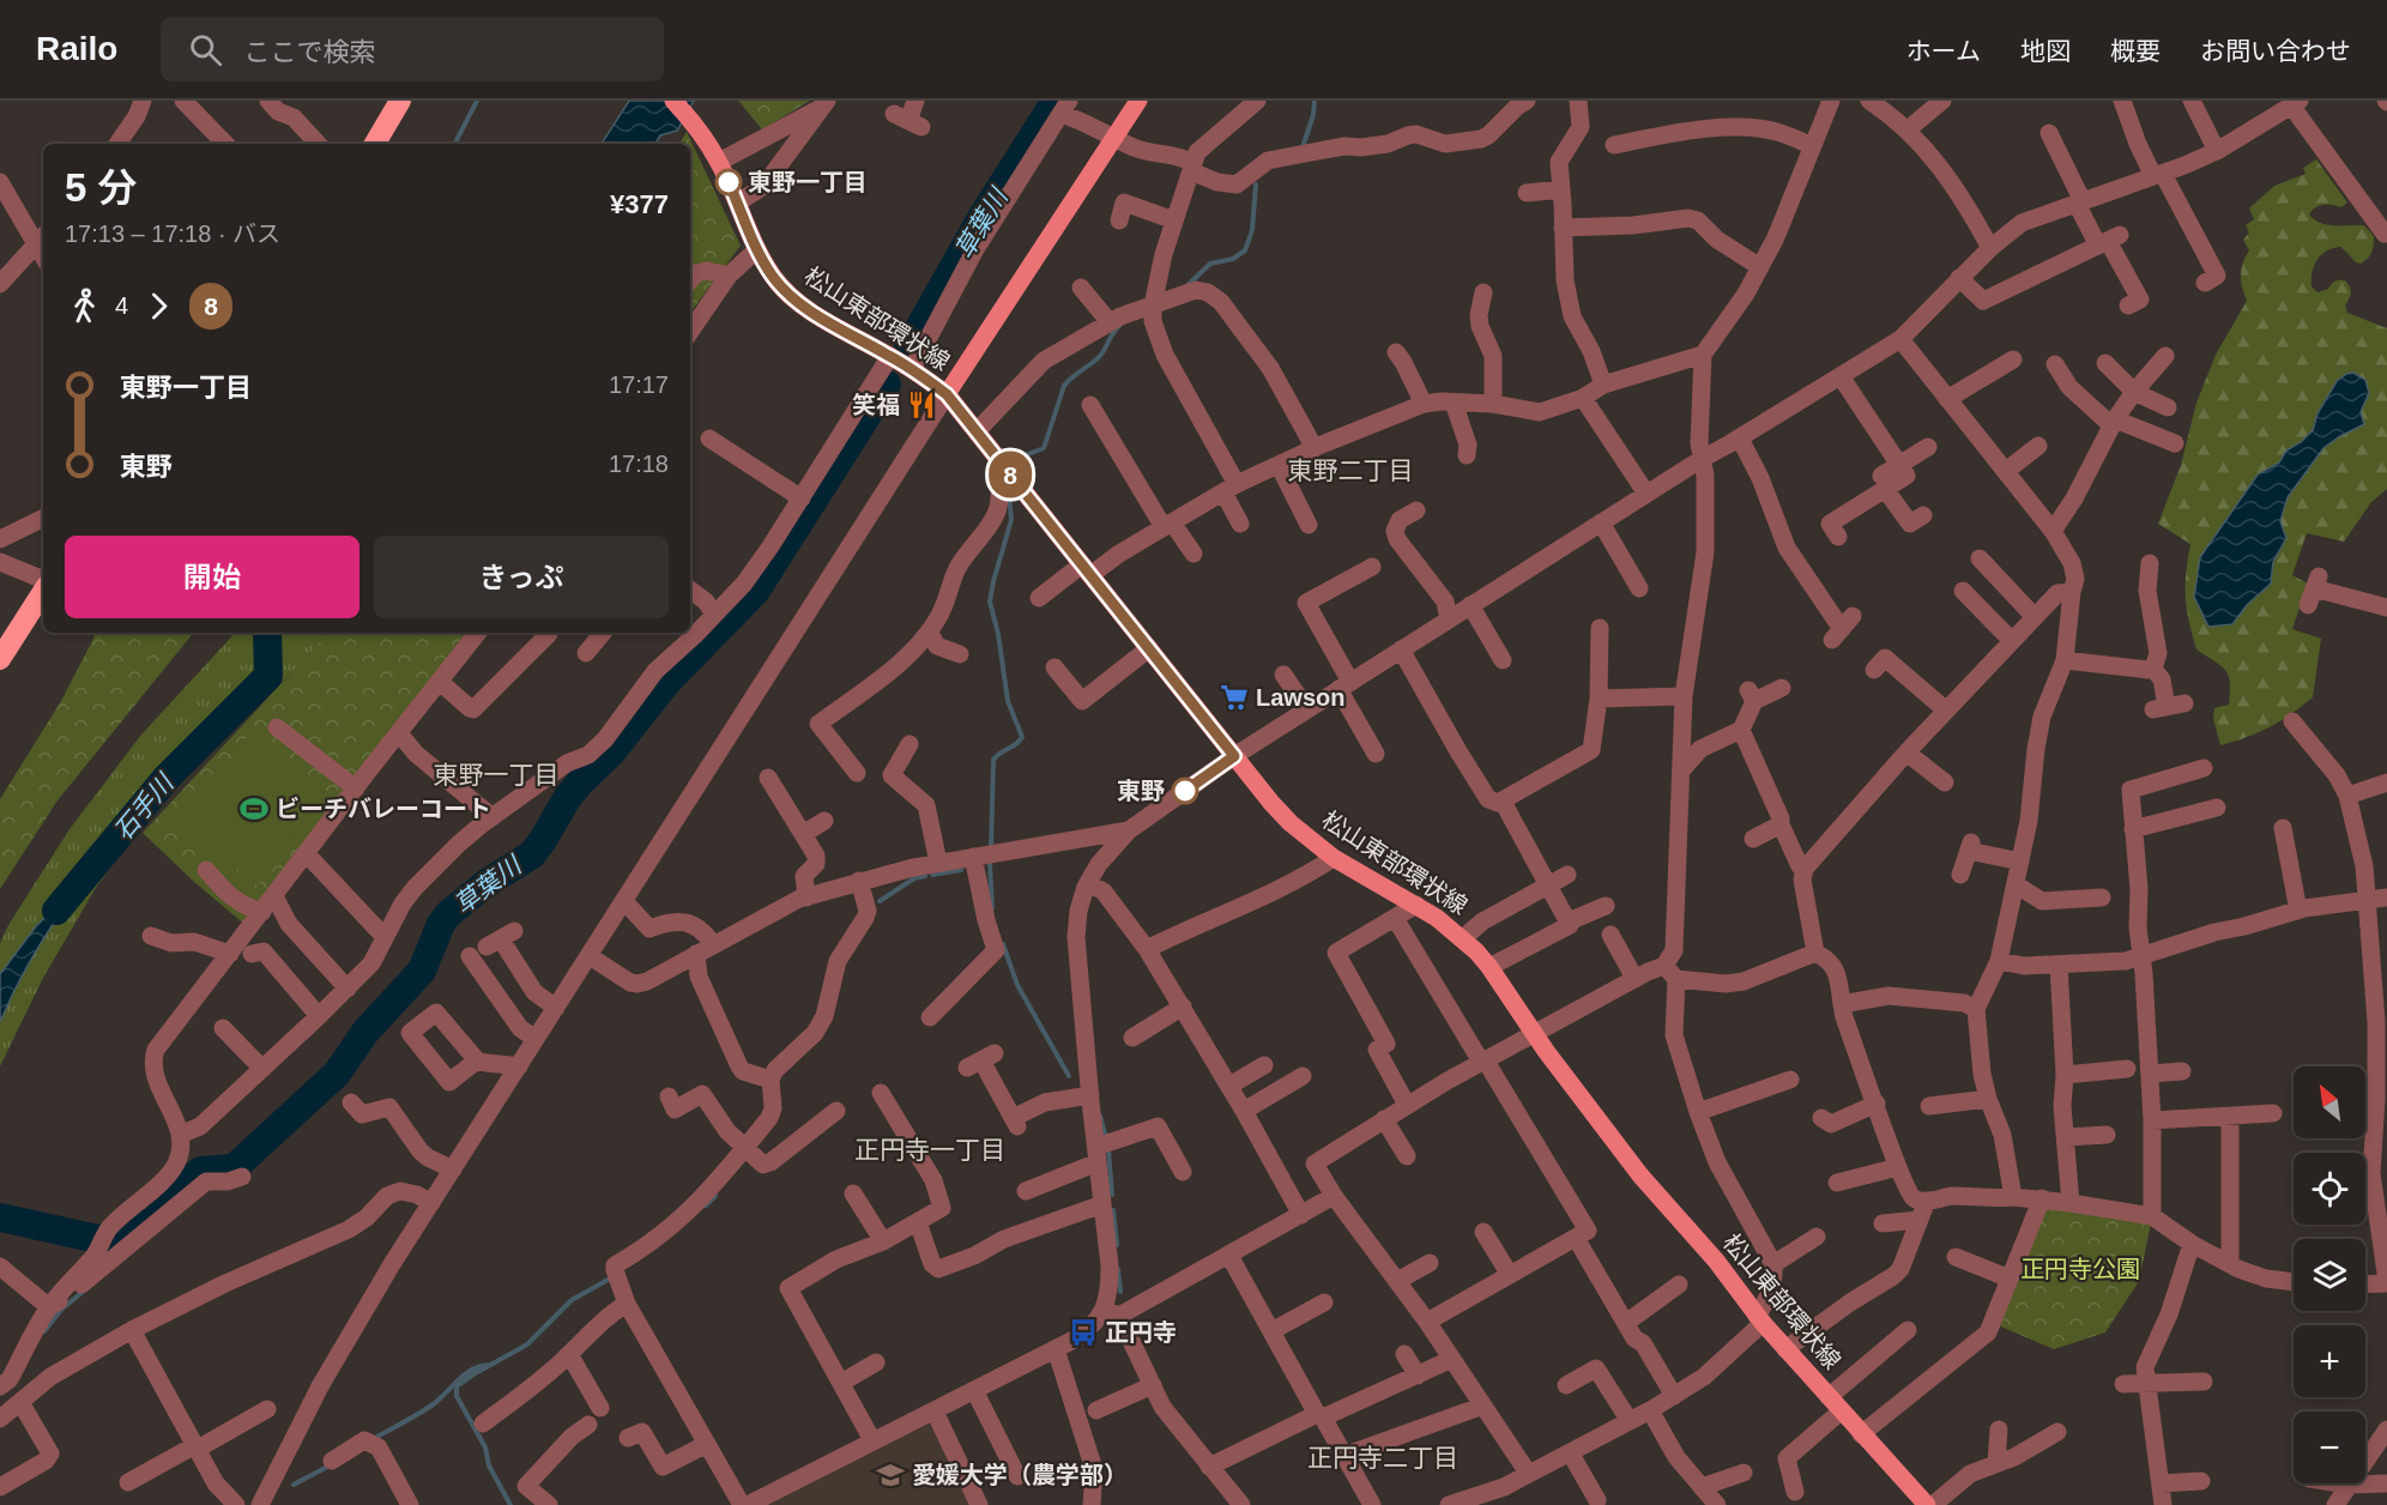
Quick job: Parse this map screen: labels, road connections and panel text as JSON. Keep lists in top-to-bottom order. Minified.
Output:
{"streets":{"main road":["松山東部環状線"]},"districts":["東野二丁目","東野一丁目","正円寺一丁目","正円寺二丁目"],"water":["草葉川","石手川"],"parks":["正円寺公園"],"places":{"other":["東野一丁目","東野"],"restaurant":["笑福"],"supermarket":["Lawson"],"sports":["ビーチバレーコート"],"bus stop":["正円寺"],"school or university":["愛媛大学（農学部）"]},"lines":["bus line 8"],"north":"top left","page":{"header":"Railo","search":"ここで検索","nav":["ホーム","地図","概要","お問い合わせ"],"on_map":"8","heading":["5 分","17:13 – 17:18 · バス","¥377"],"legs":["4","8"],"list":[{"name":"東野一丁目","value":"17:17"},{"name":"東野","value":"17:18"}],"buttons":["開始","きっぷ"],"map_buttons":["+","−"]}}
